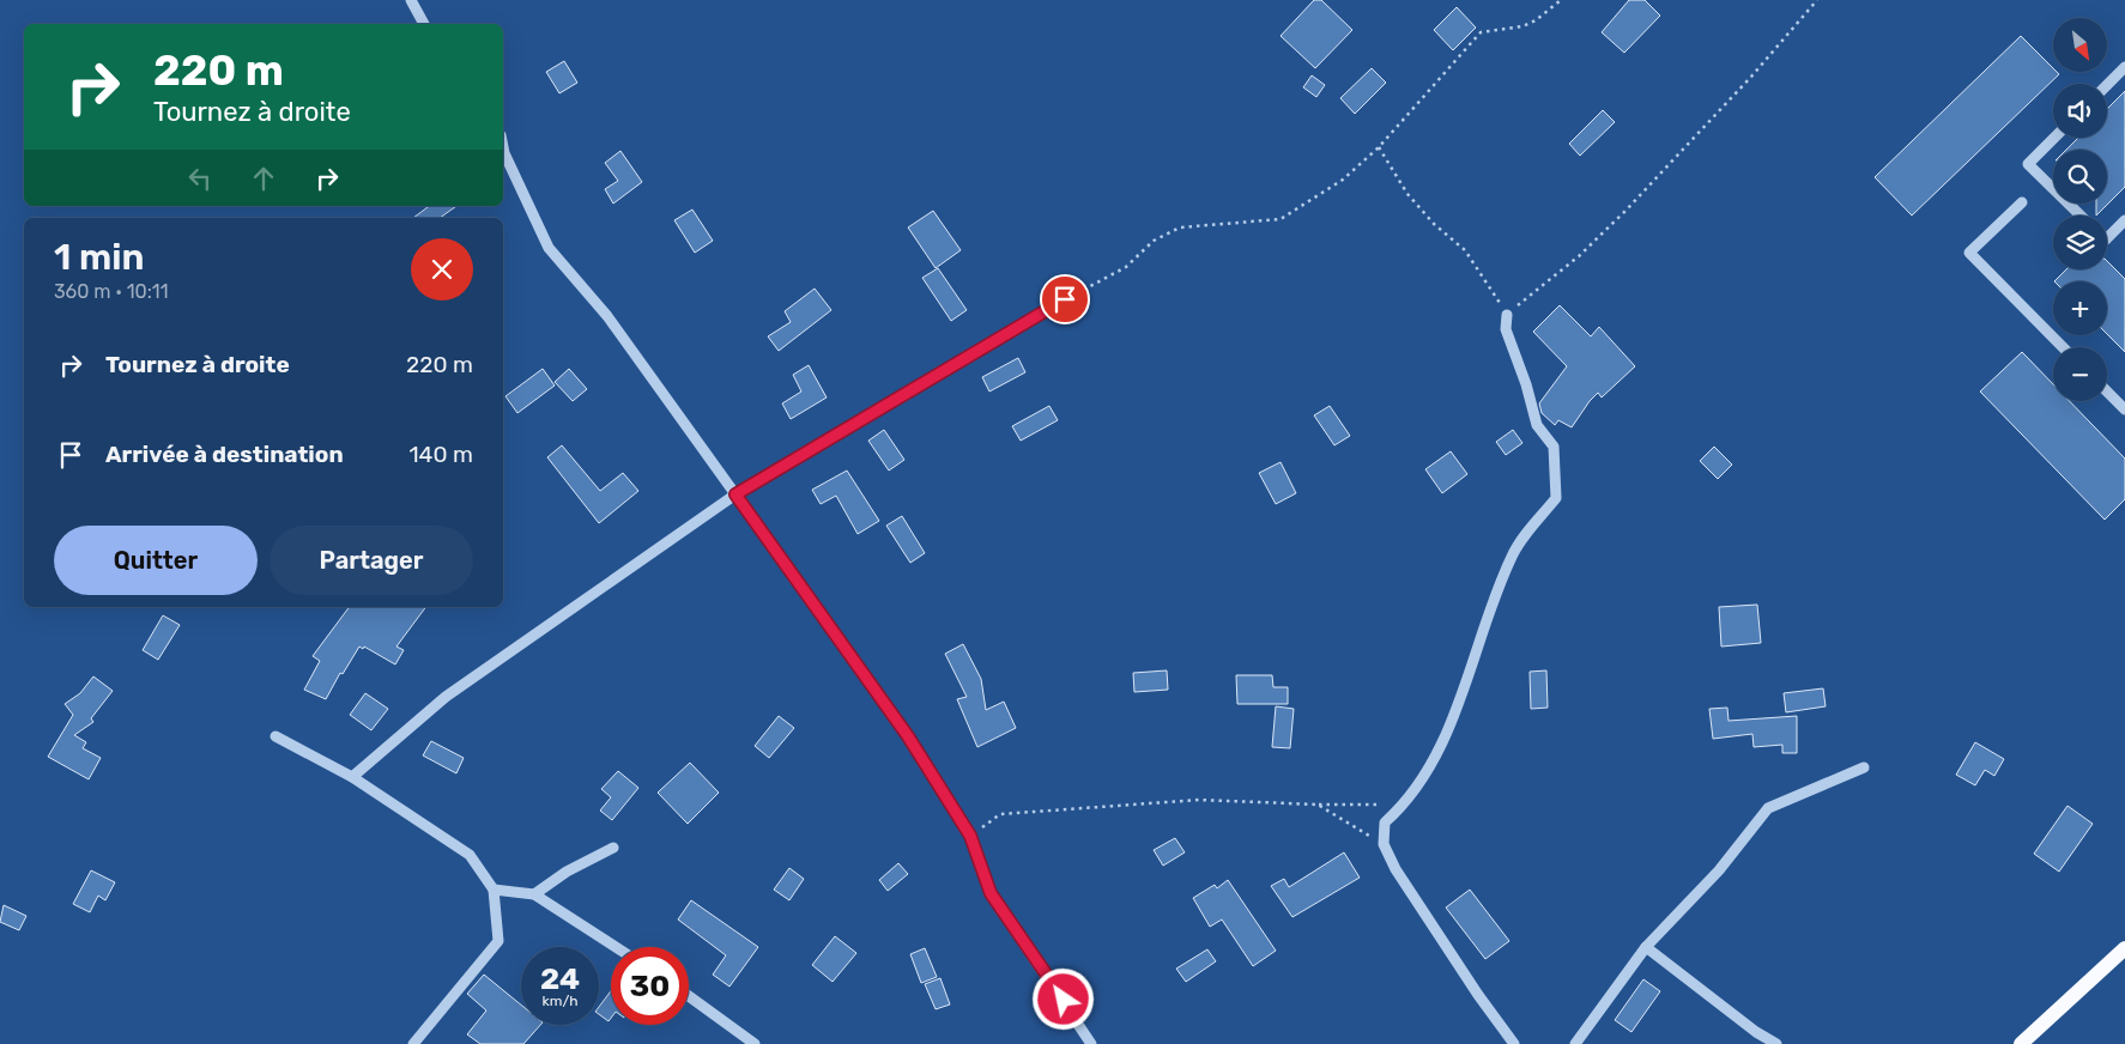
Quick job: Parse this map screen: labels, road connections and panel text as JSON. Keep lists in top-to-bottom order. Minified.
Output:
{"north":"bottom right","page":{"map_buttons":["+","−"],"turn":["220 m","Tournez à droite"],"heading":["1 min","360 m · 10:11"],"list":[{"name":"Tournez à droite","value":"220 m"},{"name":"Arrivée à destination","value":"140 m"}],"buttons":["Quitter","Partager"],"speed":"24 km/h","limit":"30"}}
